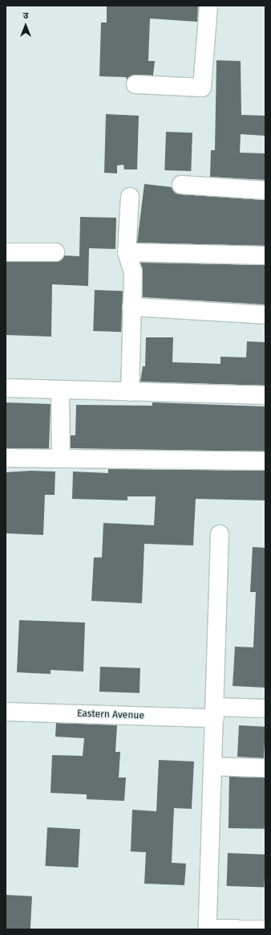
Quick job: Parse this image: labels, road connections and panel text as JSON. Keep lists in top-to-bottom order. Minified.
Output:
{"streets":{"street":["Eastern Avenue"]},"north":"top"}
